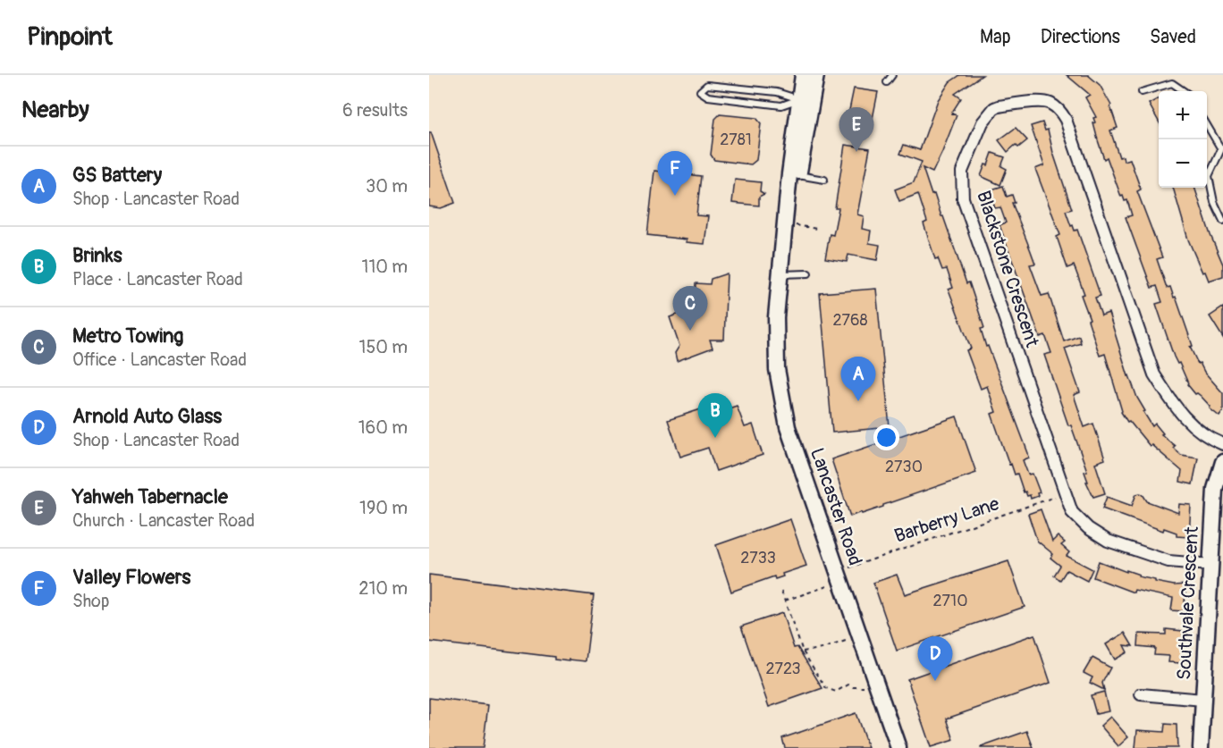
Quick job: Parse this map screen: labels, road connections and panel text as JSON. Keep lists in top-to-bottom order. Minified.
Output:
{"streets":{"street":["Blackstone Crescent","Lancaster Road","Southvale Crescent"],"path":["Barberry Lane"]},"crossings":[["Blackstone Crescent","Barberry Lane"],["Blackstone Crescent","Southvale Crescent"],["Lancaster Road","Barberry Lane"]],"house_numbers":["2781","2768","2730","2733","2710","2723"],"page":{"header":"Pinpoint","nav":["Map","Directions","Saved"],"heading":["Nearby","6 results"],"map_buttons":["+","−"],"pins":["E","F","C","A","B","D"],"list":[{"mark":"A","name":"GS Battery","note":"Shop · Lancaster Road","value":"30 m"},{"mark":"B","name":"Brinks","note":"Place · Lancaster Road","value":"110 m"},{"mark":"C","name":"Metro Towing","note":"Office · Lancaster Road","value":"150 m"},{"mark":"D","name":"Arnold Auto Glass","note":"Shop · Lancaster Road","value":"160 m"},{"mark":"E","name":"Yahweh Tabernacle","note":"Church · Lancaster Road","value":"190 m"},{"mark":"F","name":"Valley Flowers","note":"Shop","value":"210 m"}]}}
